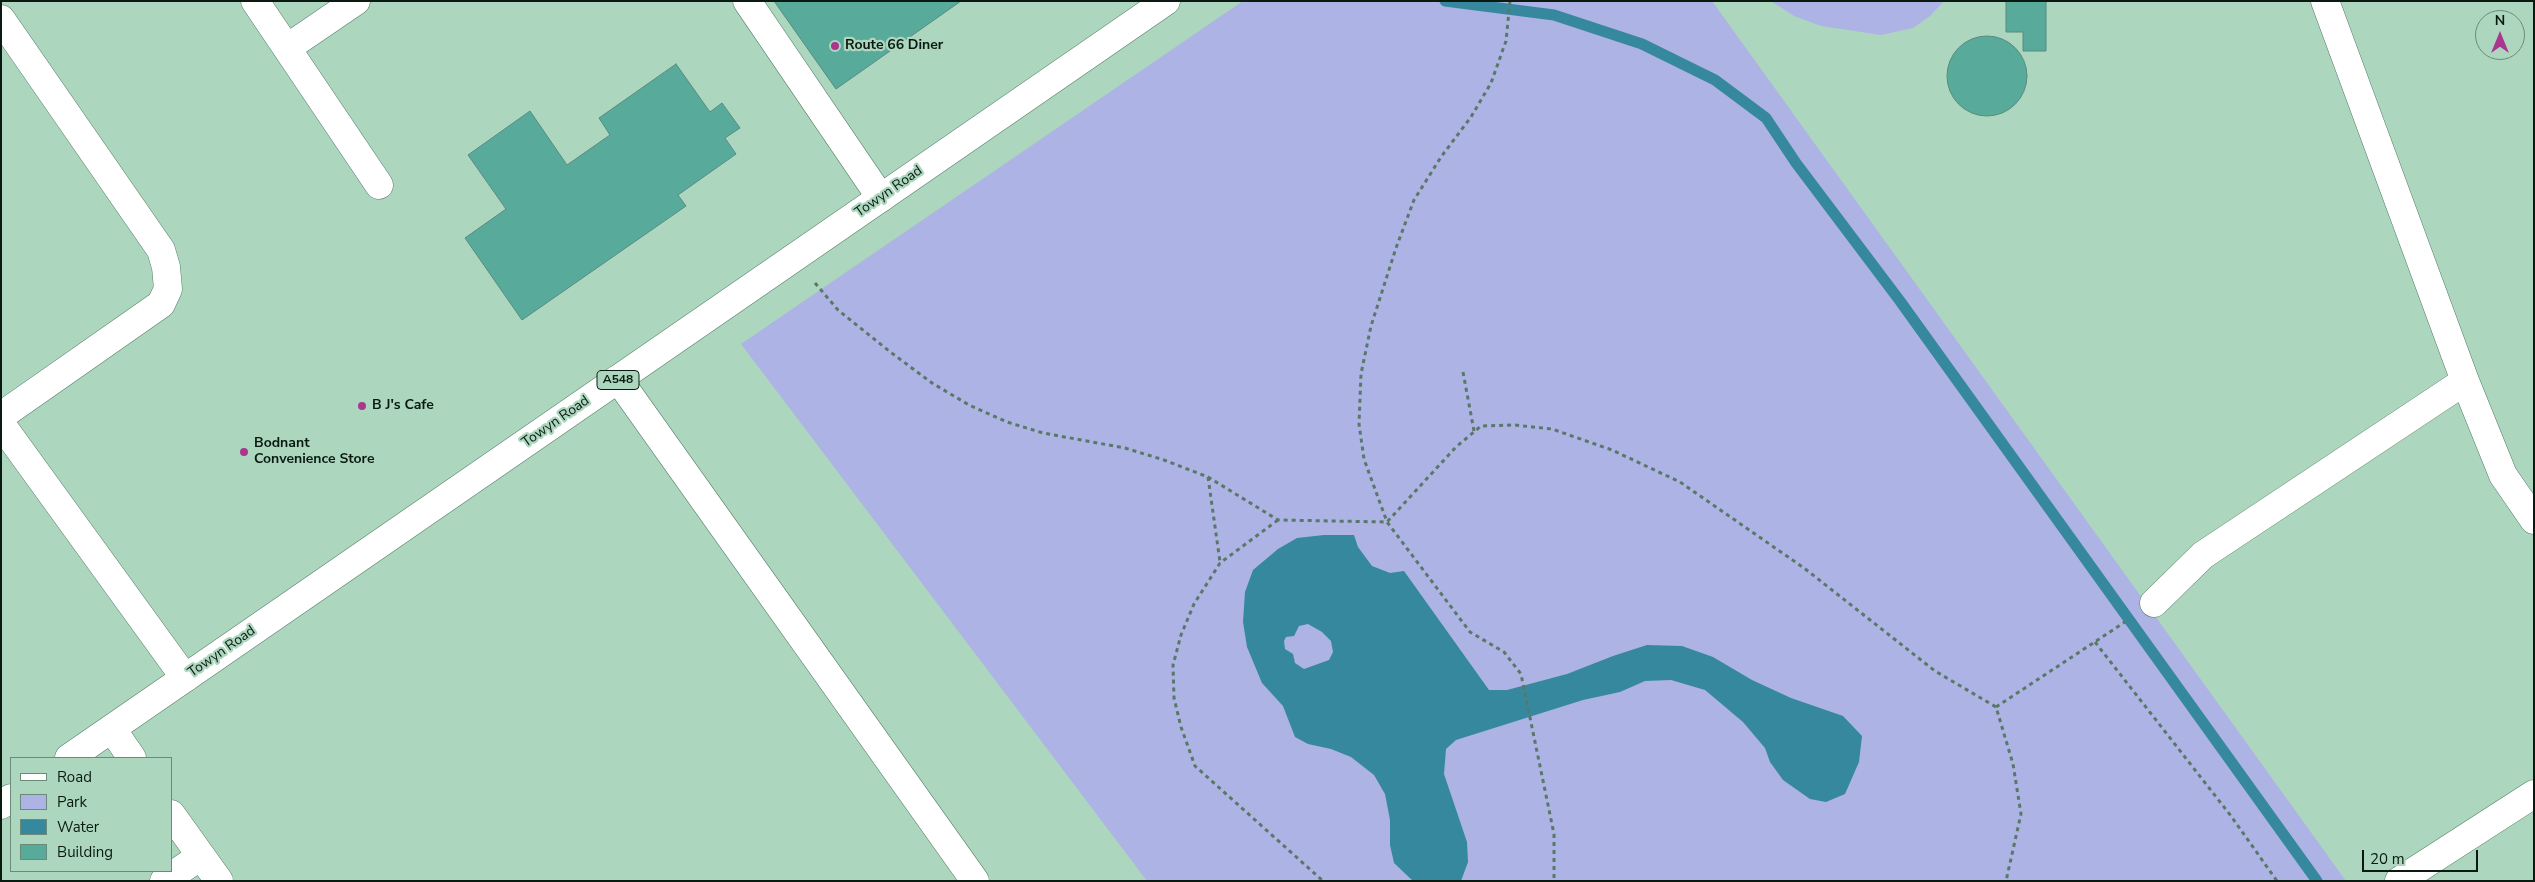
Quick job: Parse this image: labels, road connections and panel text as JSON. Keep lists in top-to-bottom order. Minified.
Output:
{"streets":{"main road":["Towyn Road","A548"]},"places":["Route 66 Diner","B J's Cafe","Bodnant Convenience Store"],"legend":["Road","Park","Water","Building"],"scale_bar":"20 m","north":"top"}
